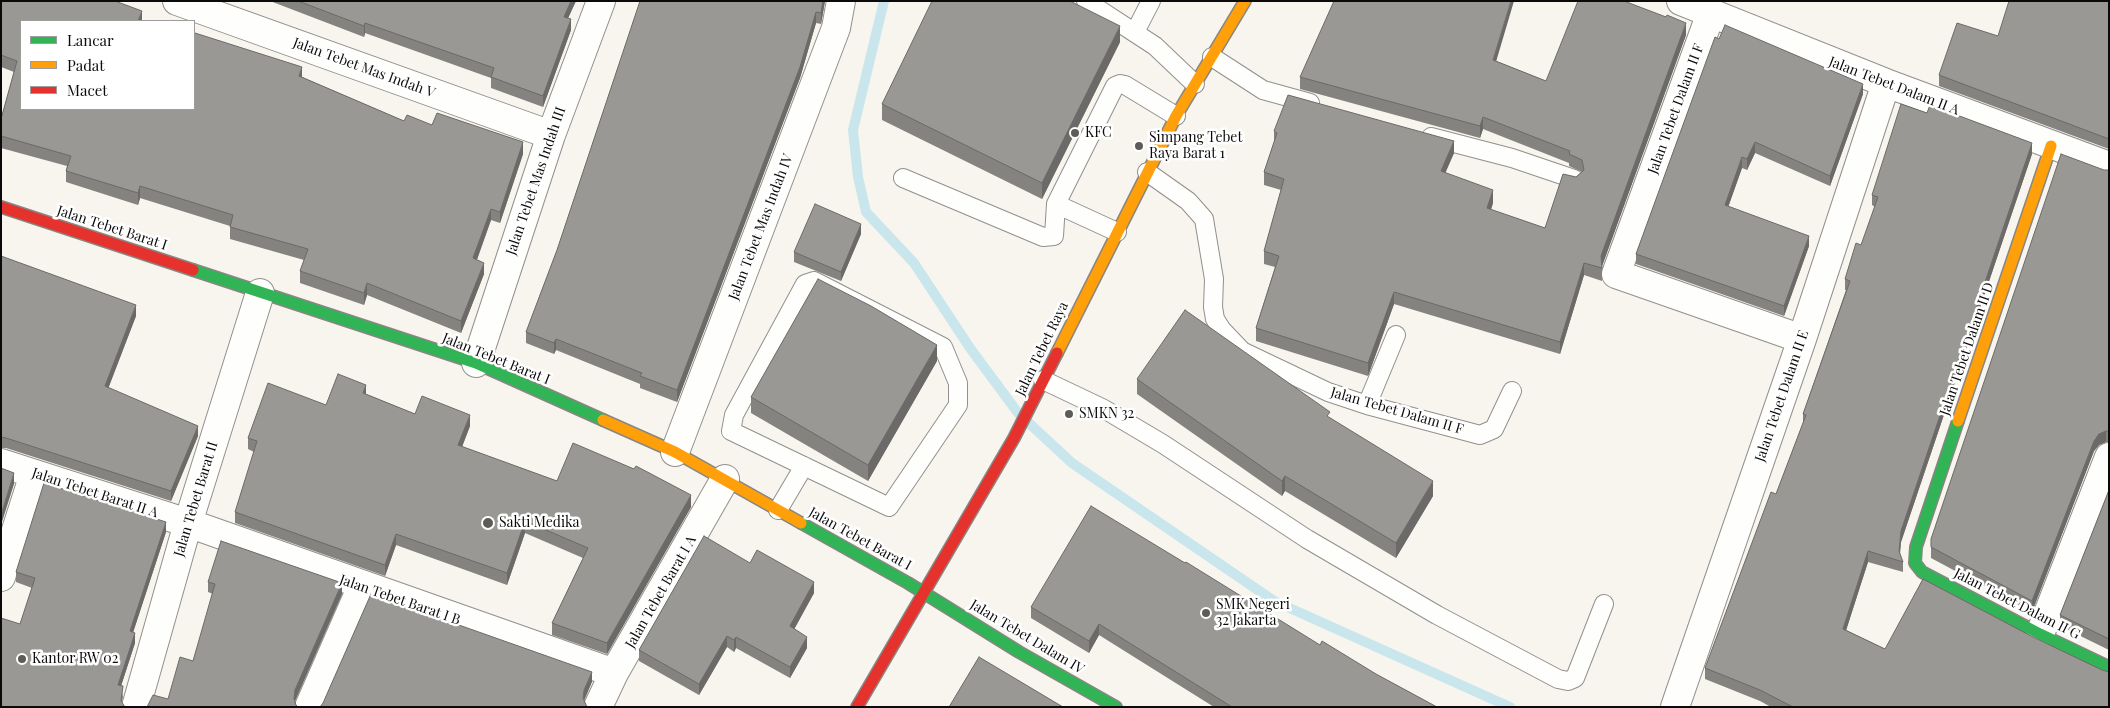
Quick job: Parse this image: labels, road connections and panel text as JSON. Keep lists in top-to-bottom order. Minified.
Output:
{"streets":{"street":["Jalan Tebet Mas Indah V","Jalan Tebet Dalam II A","Jalan Tebet Dalam II F","Jalan Tebet Mas Indah III","Jalan Tebet Mas Indah IV","Jalan Tebet Barat I","Jalan Tebet Raya","Jalan Tebet Dalam II D","Jalan Tebet Dalam II E","Jalan Tebet Barat II A","Jalan Tebet Barat II","Jalan Tebet Barat I A","Jalan Tebet Barat I B","Jalan Tebet Dalam II G","Jalan Tebet Dalam IV"]},"crossings":[["Jalan Tebet Mas Indah V","Jalan Tebet Mas Indah III"],["Jalan Tebet Dalam II A","Jalan Tebet Dalam II F"],["Jalan Tebet Dalam II A","Jalan Tebet Dalam II D"],["Jalan Tebet Dalam II A","Jalan Tebet Dalam II E"],["Jalan Tebet Dalam II F","Jalan Tebet Raya"],["Jalan Tebet Dalam II F","Jalan Tebet Dalam II E"],["Jalan Tebet Mas Indah III","Jalan Tebet Barat I"],["Jalan Tebet Mas Indah IV","Jalan Tebet Barat I"],["Jalan Tebet Barat I","Jalan Tebet Raya"],["Jalan Tebet Barat I","Jalan Tebet Barat II"],["Jalan Tebet Barat I","Jalan Tebet Barat I A"],["Jalan Tebet Barat I","Jalan Tebet Dalam IV"],["Jalan Tebet Raya","Jalan Tebet Dalam IV"],["Jalan Tebet Dalam II D","Jalan Tebet Dalam II G"],["Jalan Tebet Barat II A","Jalan Tebet Barat II"],["Jalan Tebet Barat II A","Jalan Tebet Barat I B"],["Jalan Tebet Barat II","Jalan Tebet Barat I B"],["Jalan Tebet Barat I A","Jalan Tebet Barat I B"]],"places":["KFC","Simpang Tebet Raya Barat 1","SMKN 32","Sakti Medika","SMK Negeri 32 Jakarta","Kantor RW 02"],"legend":["Lancar","Padat","Macet"]}
